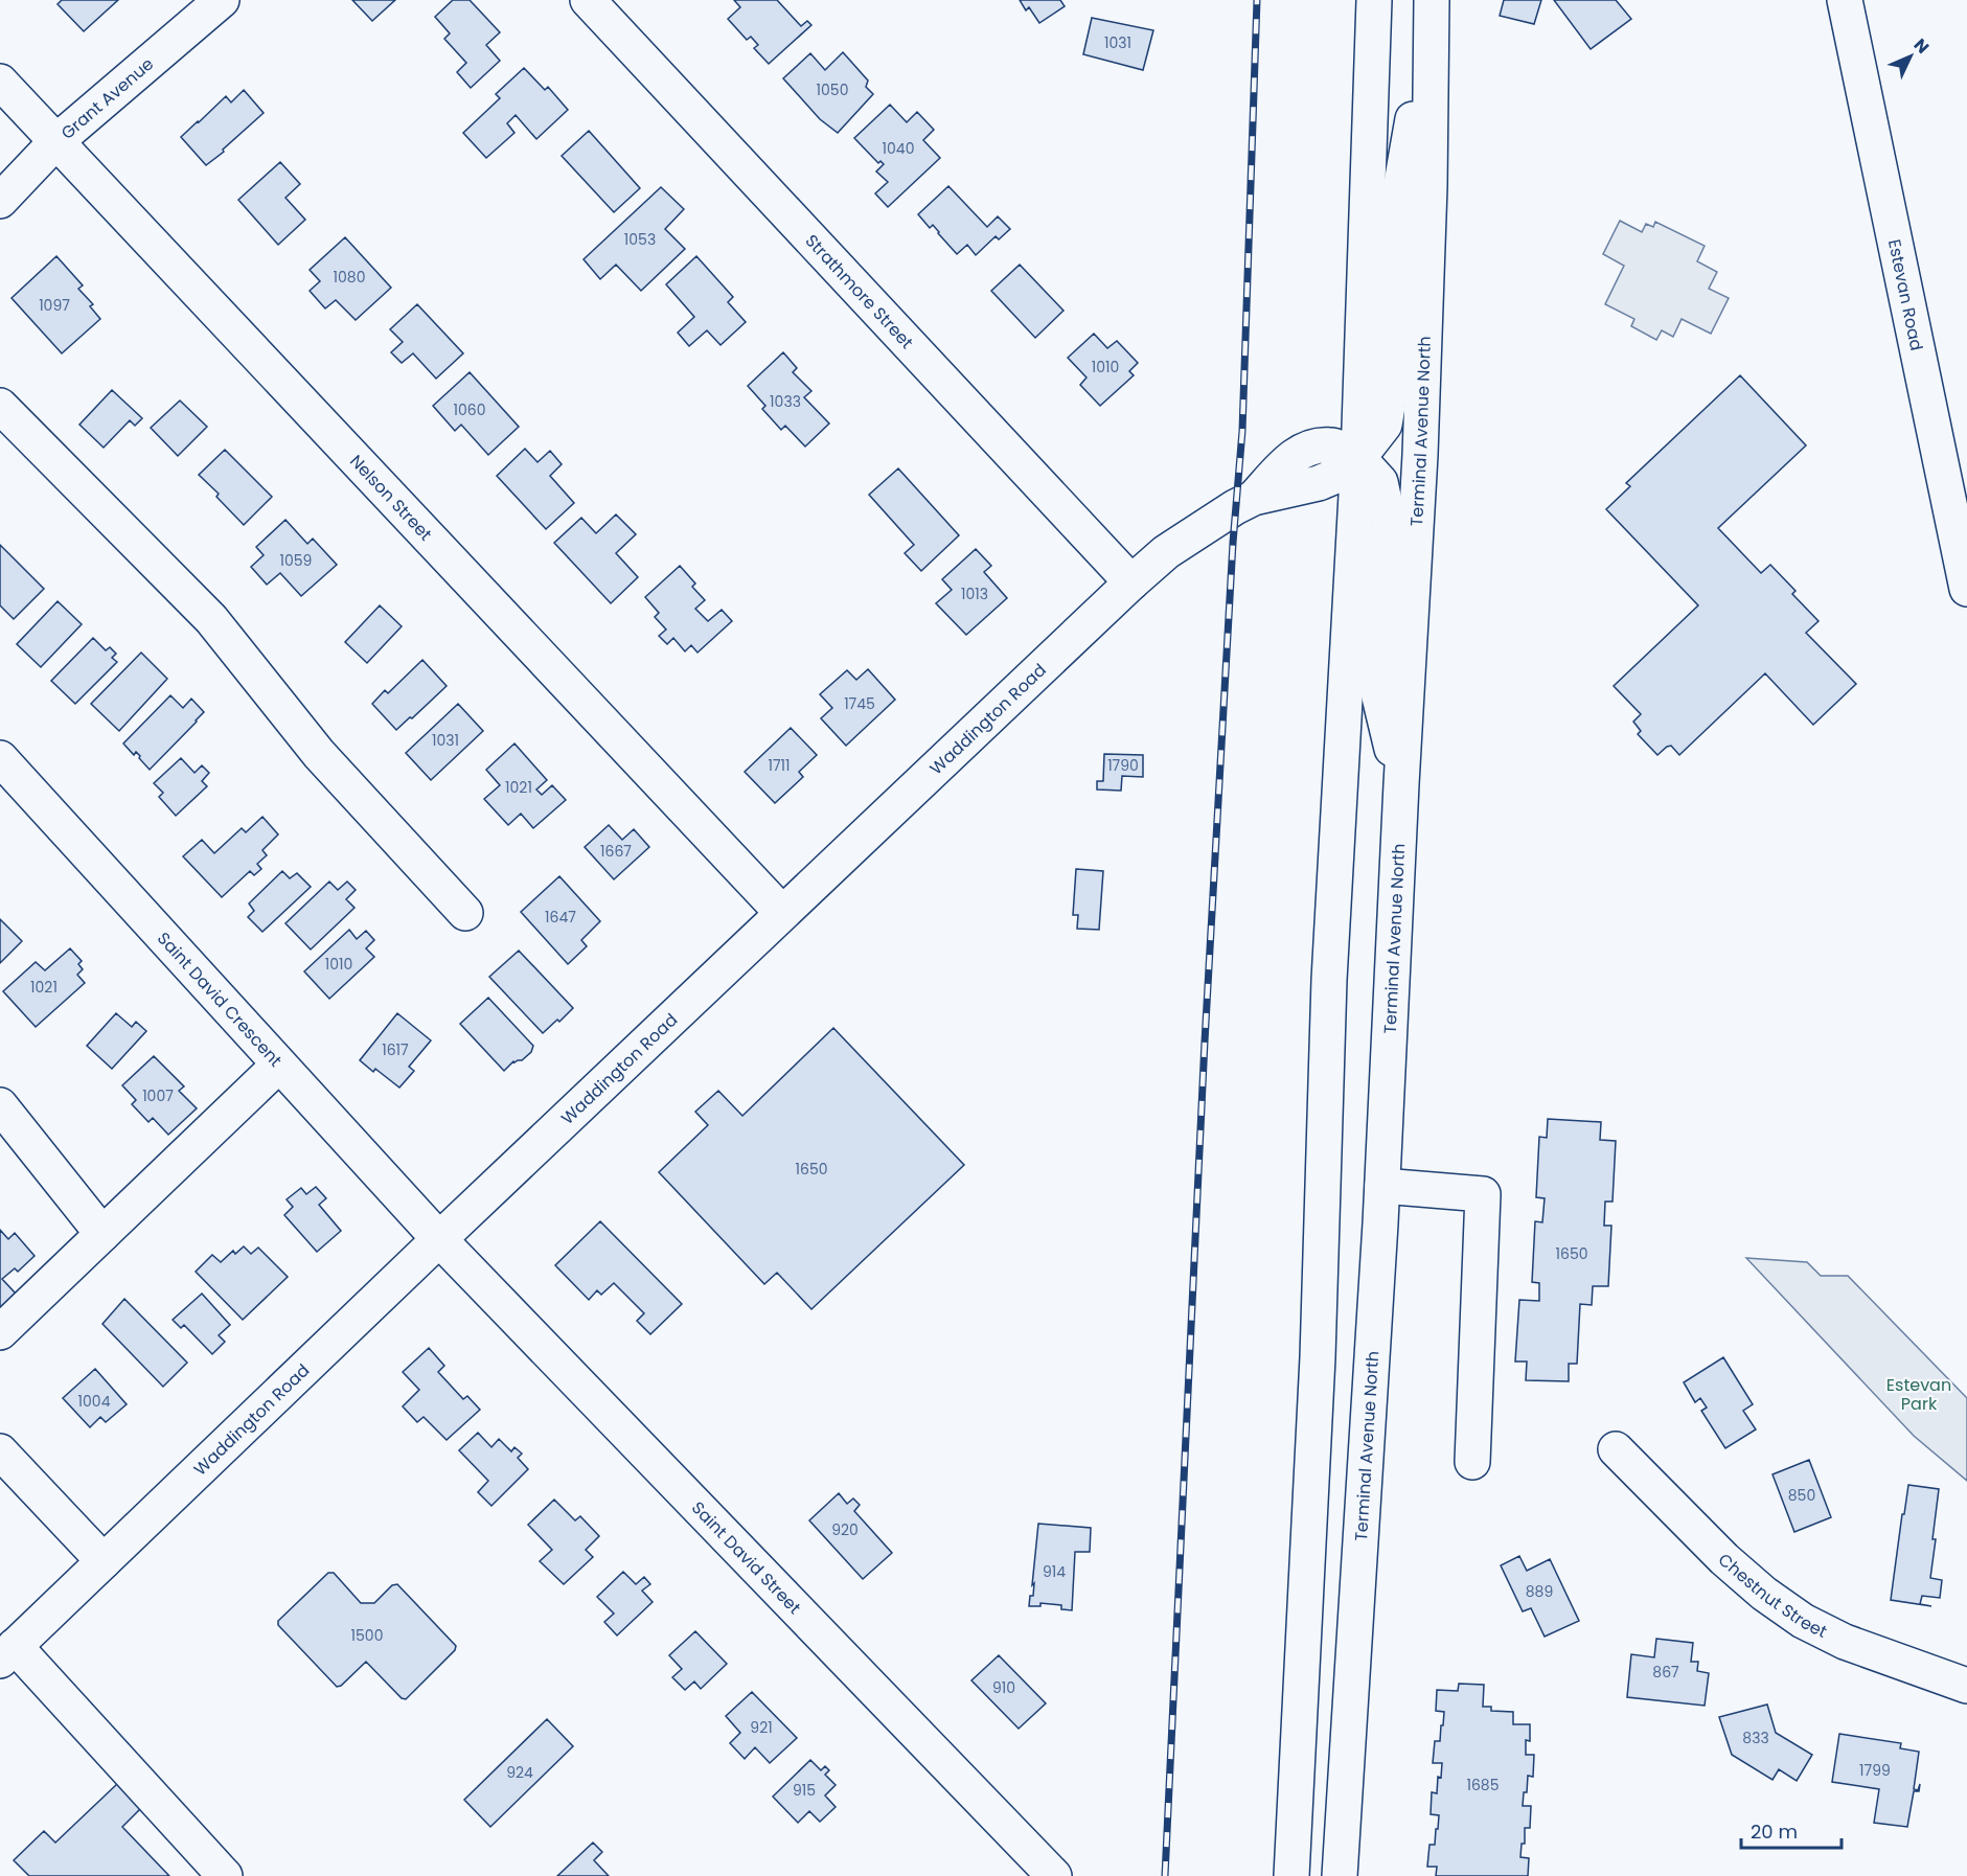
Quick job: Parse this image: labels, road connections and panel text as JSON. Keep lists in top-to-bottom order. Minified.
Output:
{"streets":{"street":["Grant Avenue","Strathmore Street","Estevan Road","Terminal Avenue North","Nelson Street","Waddington Road","Saint David Crescent","Saint David Street","Chestnut Street"]},"crossings":[["Grant Avenue","Nelson Street"],["Strathmore Street","Waddington Road"],["Terminal Avenue North","Waddington Road"],["Nelson Street","Waddington Road"],["Waddington Road","Saint David Crescent"],["Waddington Road","Saint David Street"],["Saint David Crescent","Saint David Street"]],"parks":["Estevan Park"],"house_numbers":["1031","1050","1040","1053","1080","1097","1010","1033","1060","1059","1013","1745","1031","1711","1790","1021","1667","1647","1010","1021","1617","1007","1650","1650","1004","850","920","914","889","1500","867","910","921","833","1799","924","1685","915"],"scale_bar":"20 m","north":"top right"}
